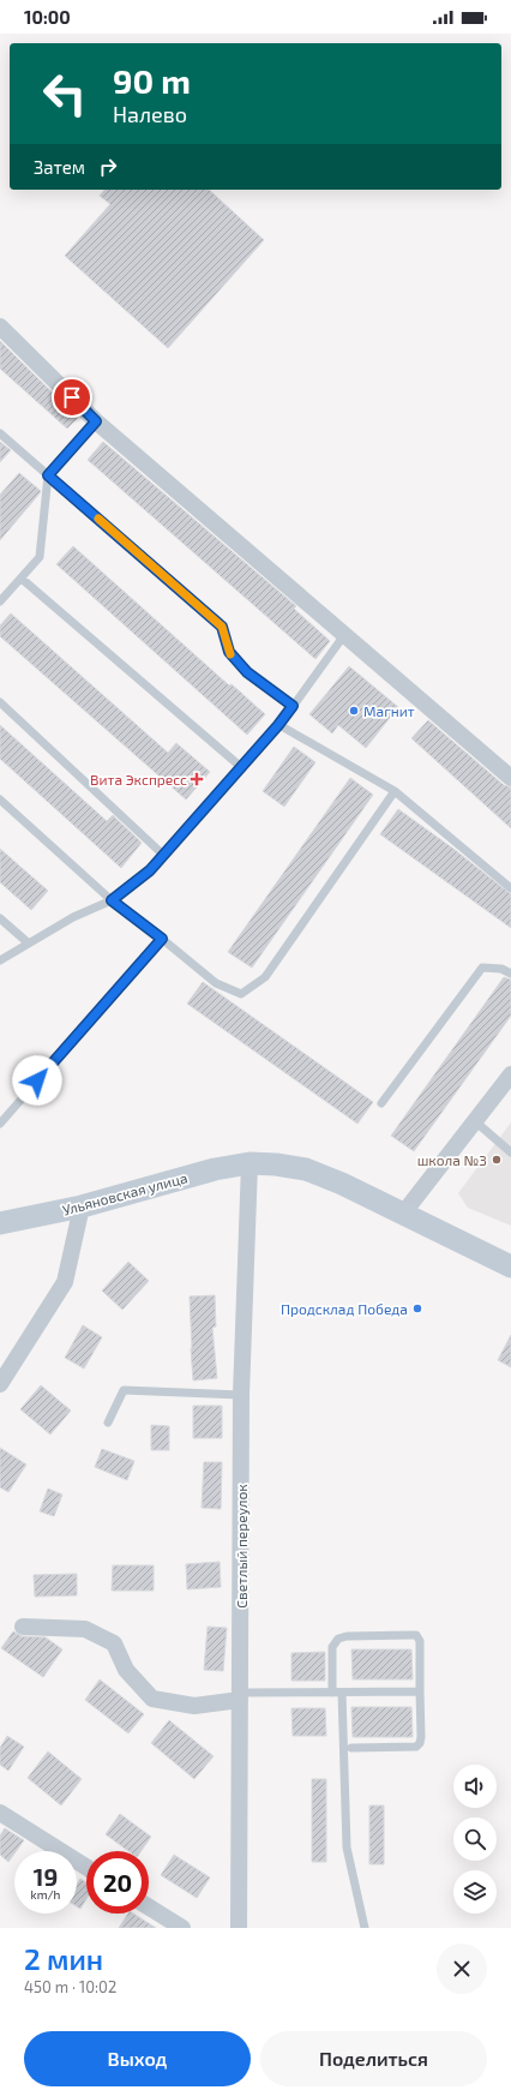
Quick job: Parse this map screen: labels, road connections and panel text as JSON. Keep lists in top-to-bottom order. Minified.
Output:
{"streets":{"street":["Ульяновская улица","Светлый переулок"]},"crossings":[["Ульяновская улица","Светлый переулок"]],"places":{"other":["Магнит","школа №3","Продсклад Победа"],"health":["Вита Экспресс"]},"page":{"status":"10:00","turn":["90 m","Налево"],"then":"Затем","speed":"19 km/h","limit":"20","heading":["2 мин","450 m · 10:02"],"buttons":["Выход","Поделиться"]}}
